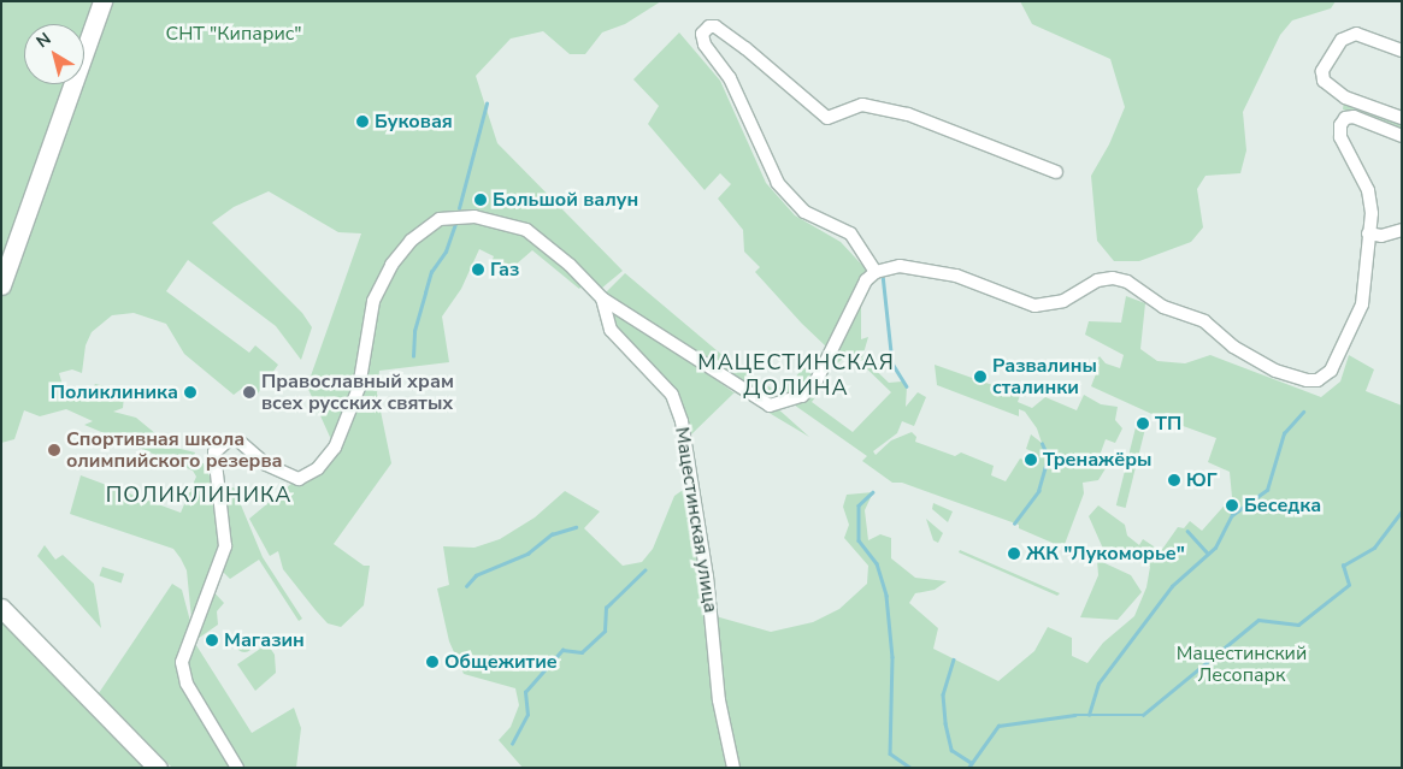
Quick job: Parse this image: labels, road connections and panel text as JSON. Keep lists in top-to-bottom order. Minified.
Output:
{"streets":{"street":["Мацестинская улица"]},"districts":["МАЦЕСТИНСКАЯ ДОЛИНА","ПОЛИКЛИНИКА"],"parks":["СНТ \"Кипарис\"","Мацестинский Лесопарк"],"places":["Буковая","Большой валун","Газ","Развалины сталинки","Поликлиника","Православный храм всех русских святых","ТП","Спортивная школа олимпийского резерва","Тренажёры","ЮГ","Беседка","ЖК \"Лукоморье\"","Магазин","Общежитие"],"north":"top left"}
